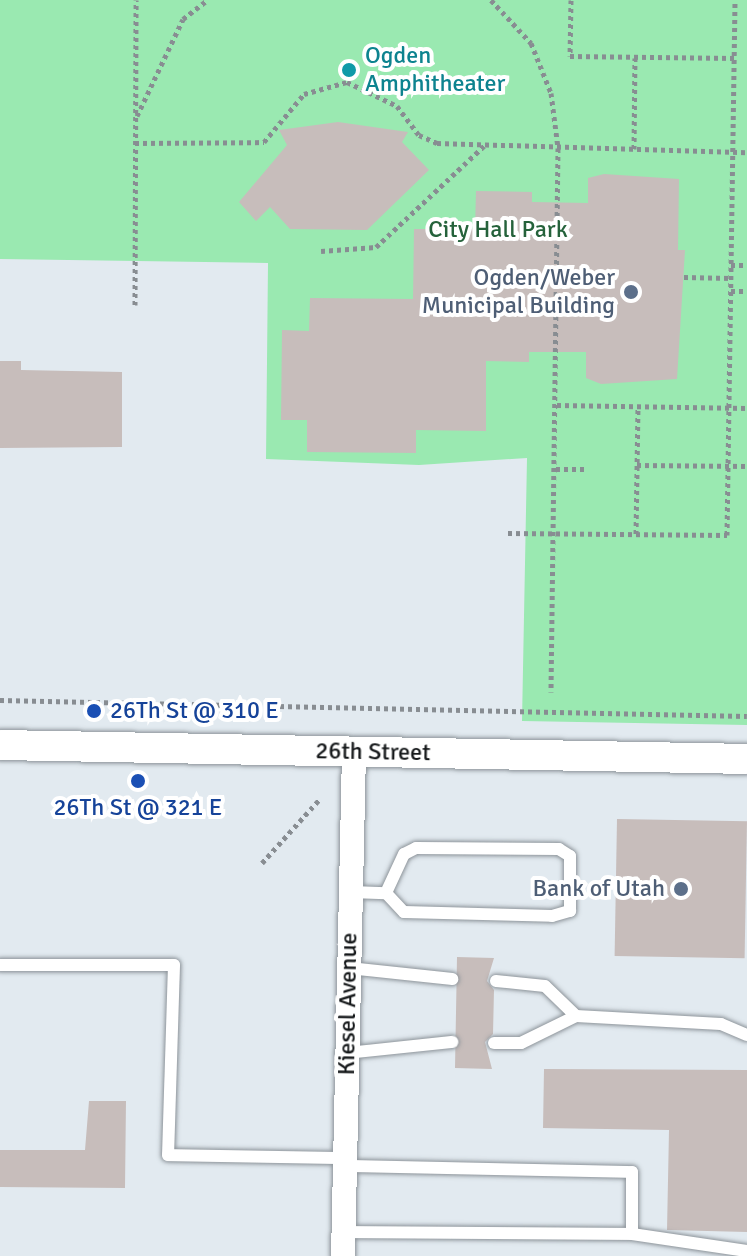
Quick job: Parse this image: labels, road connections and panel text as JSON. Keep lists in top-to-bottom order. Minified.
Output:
{"streets":{"street":["26th Street","Kiesel Avenue"]},"crossings":[["26th Street","Kiesel Avenue"]],"parks":["City Hall Park"],"places":["Ogden Amphitheater","Ogden/Weber Municipal Building","26Th St @ 310 E","26Th St @ 321 E","Bank of Utah"]}
